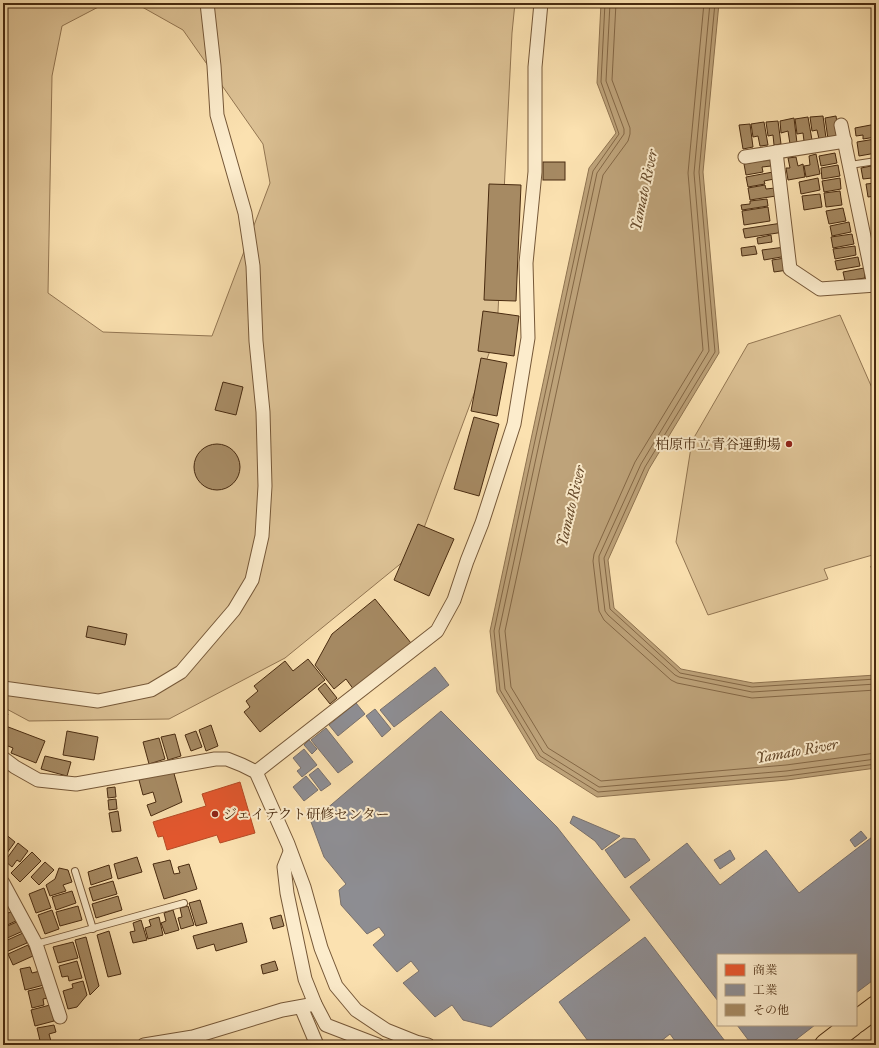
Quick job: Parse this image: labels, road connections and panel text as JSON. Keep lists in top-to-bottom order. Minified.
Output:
{"water":["Yamato River"],"places":["柏原市立青谷運動場","ジェイテクト研修センター"],"legend":["商業","工業","その他"]}
